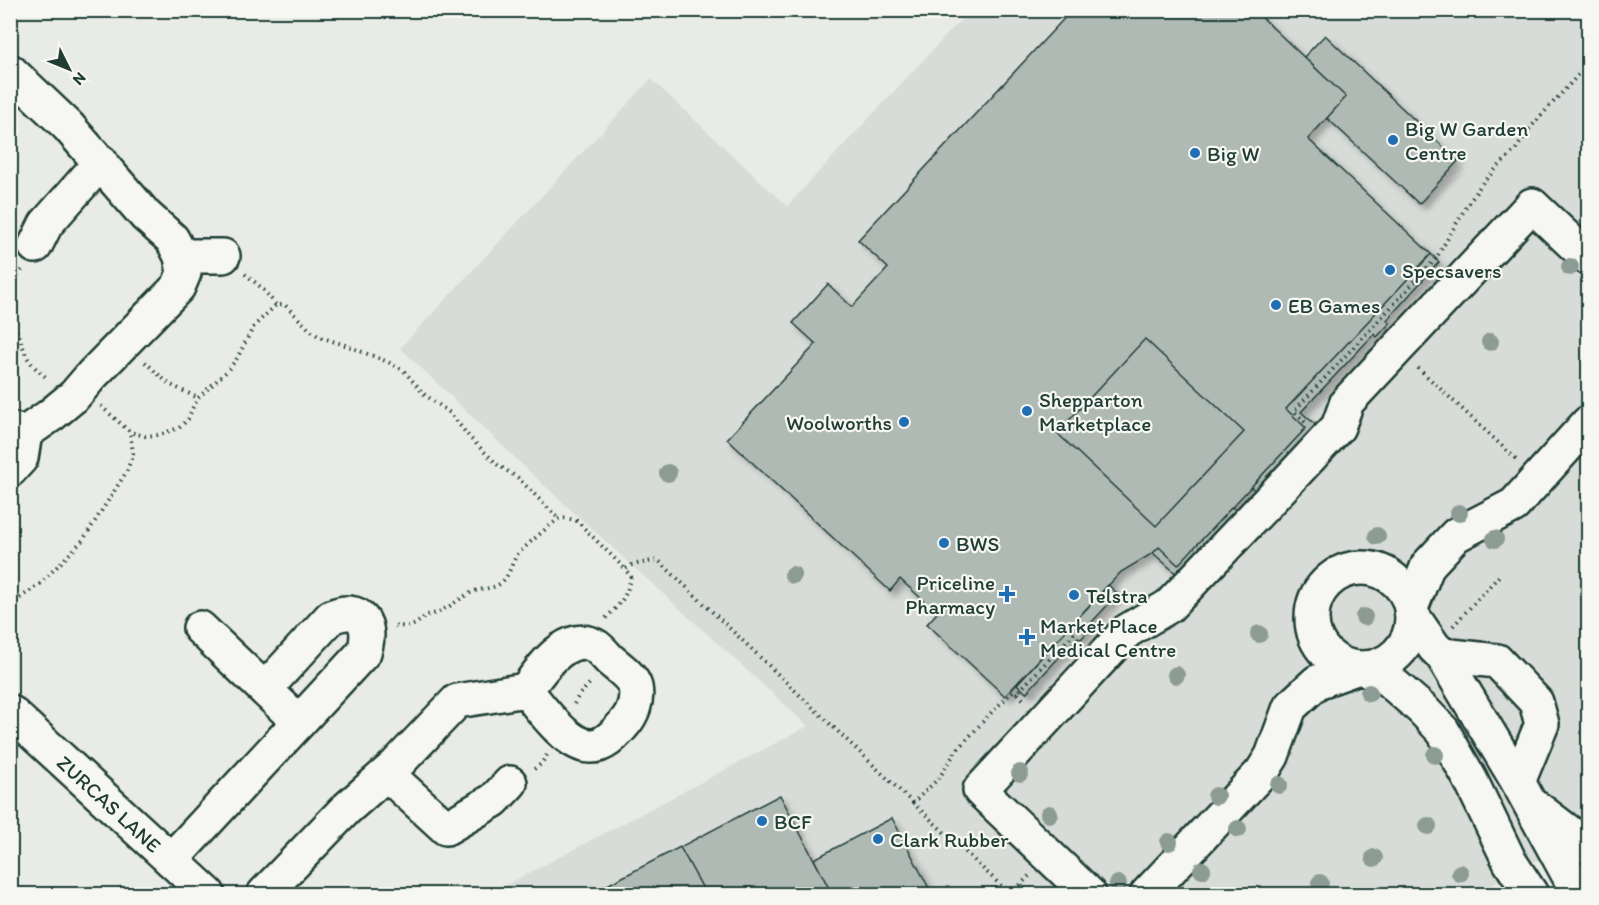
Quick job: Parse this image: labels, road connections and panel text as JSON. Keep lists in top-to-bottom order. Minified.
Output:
{"streets":{"street":["ZURCAS LANE"]},"places":{"other":["Big W Garden Centre","Big W","Specsavers","EB Games","Shepparton Marketplace","Woolworths","BWS","Telstra","BCF","Clark Rubber"],"health":["Priceline Pharmacy","Market Place Medical Centre"]},"north":"bottom right"}
